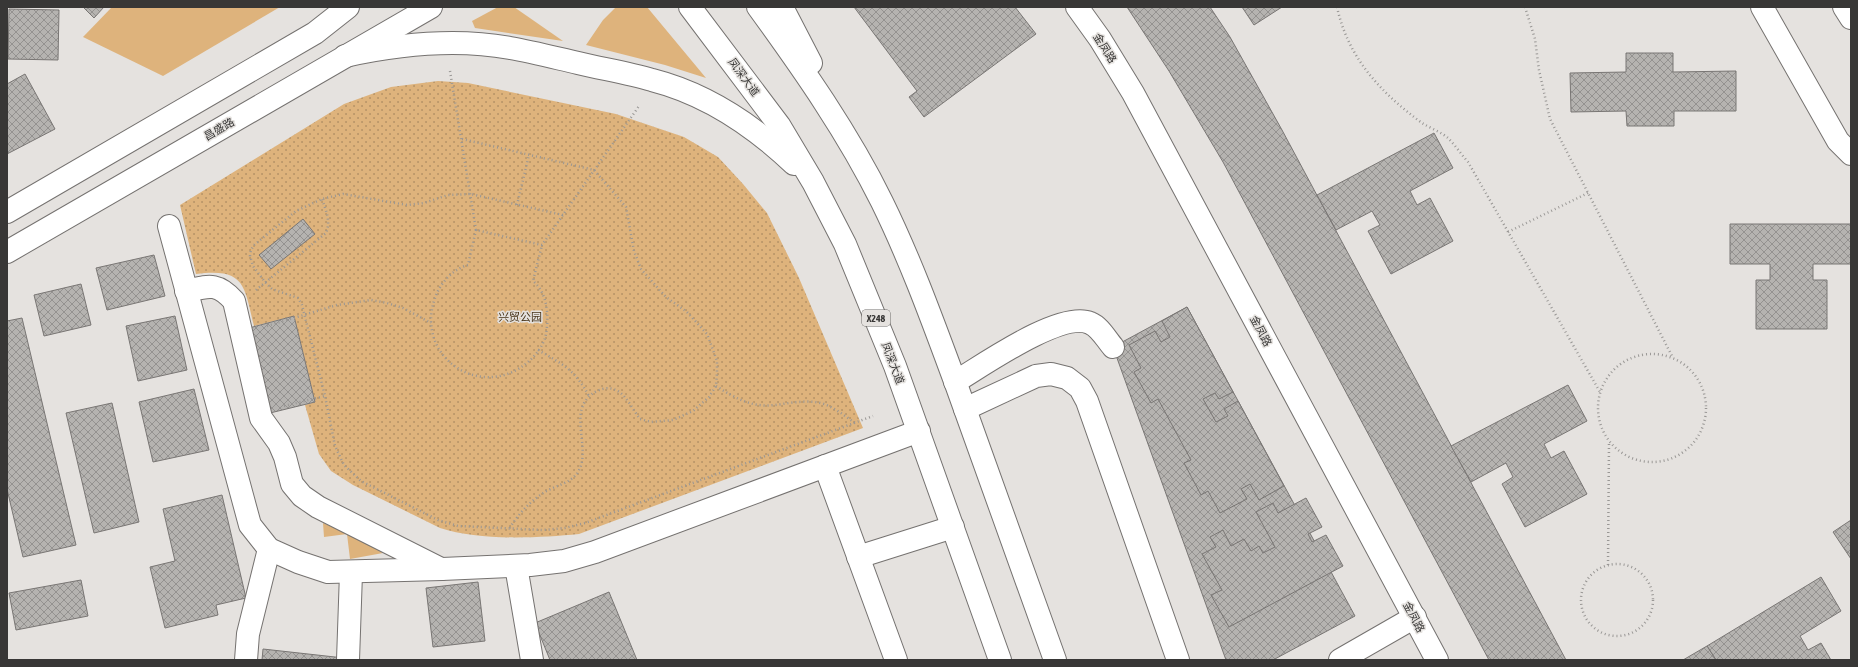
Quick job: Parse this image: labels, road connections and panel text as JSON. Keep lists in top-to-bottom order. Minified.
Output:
{"streets":{"street":["金凤路","凤深大道","昌盛路","X248"]},"parks":["兴贸公园"]}
